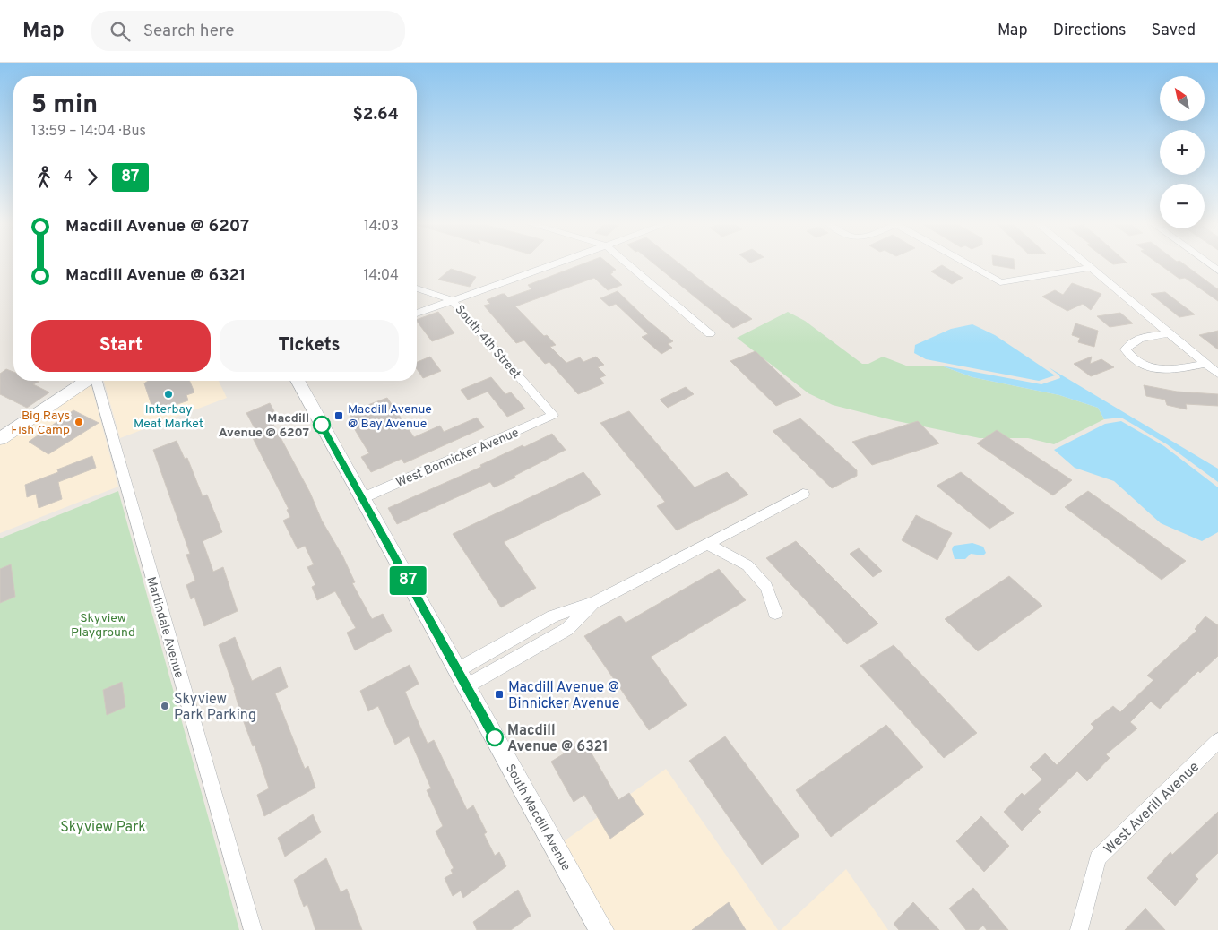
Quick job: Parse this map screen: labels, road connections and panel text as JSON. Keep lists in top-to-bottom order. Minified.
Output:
{"streets":{"street":["South 4th Street","West Bonnicker Avenue","Martindale Avenue","West Averill Avenue","South Macdill Avenue"]},"crossings":[["South 4th Street","West Bonnicker Avenue"],["West Bonnicker Avenue","South Macdill Avenue"]],"parks":["Skyview Playground","Skyview Park"],"places":{"other":["Interbay Meat Market","Big Rays Fish Camp","Macdill Avenue @ 6207","Skyview Park Parking","Macdill Avenue @ 6321"],"transit":["Macdill Avenue @ Bay Avenue","Macdill Avenue @ Binnicker Avenue"]},"lines":["bus line 87"],"north":"top left","page":{"header":"Map","search":"Search here","nav":["Map","Directions","Saved"],"on_map":"87","map_buttons":["+","−"],"heading":["5 min","13:59 – 14:04 · Bus","$2.64"],"legs":["4","87"],"list":[{"name":"Macdill Avenue @ 6207","value":"14:03"},{"name":"Macdill Avenue @ 6321","value":"14:04"}],"buttons":["Start","Tickets"]}}
